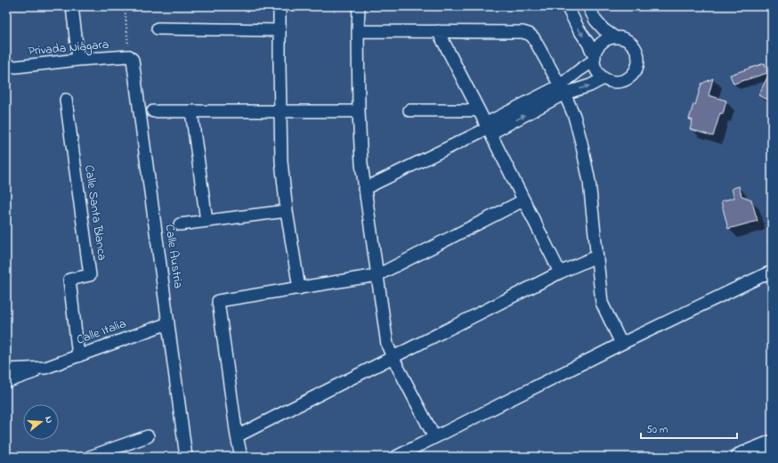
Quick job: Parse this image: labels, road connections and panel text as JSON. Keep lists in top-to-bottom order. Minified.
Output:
{"streets":{"street":["Privada Niágara","Calle Santa Blanca","Calle Austria","Calle Italia"]},"crossings":[["Privada Niágara","Calle Austria"],["Calle Santa Blanca","Calle Italia"],["Calle Austria","Calle Italia"]],"scale_bar":"50 m","north":"right"}
